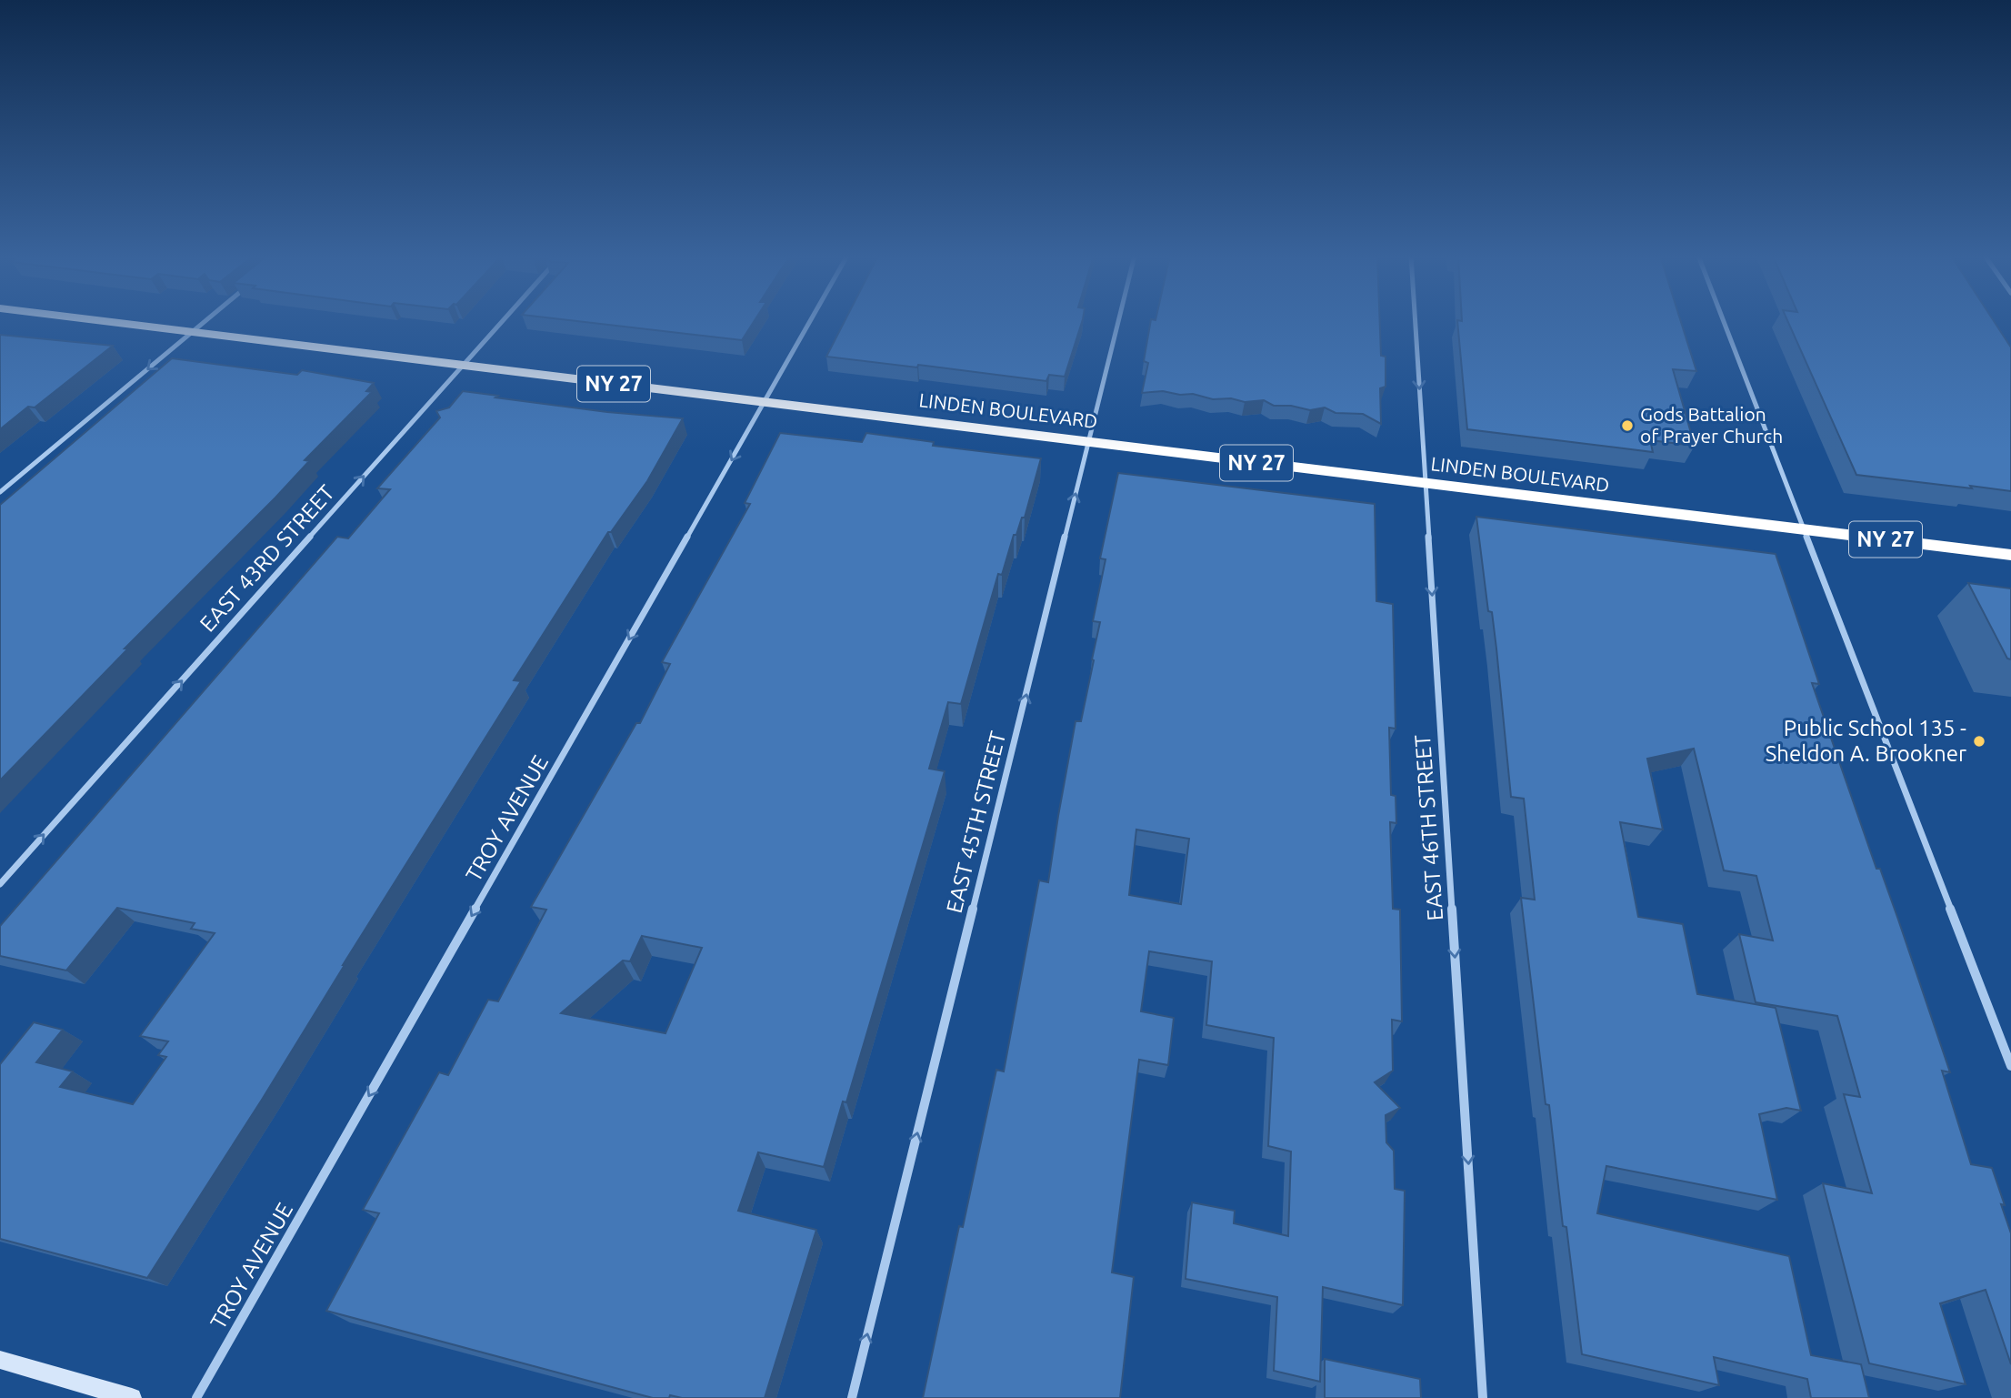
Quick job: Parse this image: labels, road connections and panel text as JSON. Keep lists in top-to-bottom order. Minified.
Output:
{"streets":{"highway":["NY 27","LINDEN BOULEVARD"],"street":["EAST 43RD STREET","TROY AVENUE","EAST 45TH STREET","EAST 46TH STREET"]},"crossings":[["LINDEN BOULEVARD","EAST 43RD STREET"],["LINDEN BOULEVARD","TROY AVENUE"],["LINDEN BOULEVARD","EAST 45TH STREET"],["LINDEN BOULEVARD","EAST 46TH STREET"]],"one_way":["EAST 43RD STREET","TROY AVENUE","EAST 45TH STREET","EAST 46TH STREET"],"places":["Gods Battalion of Prayer Church","Public School 135 - Sheldon A. Brookner"]}
